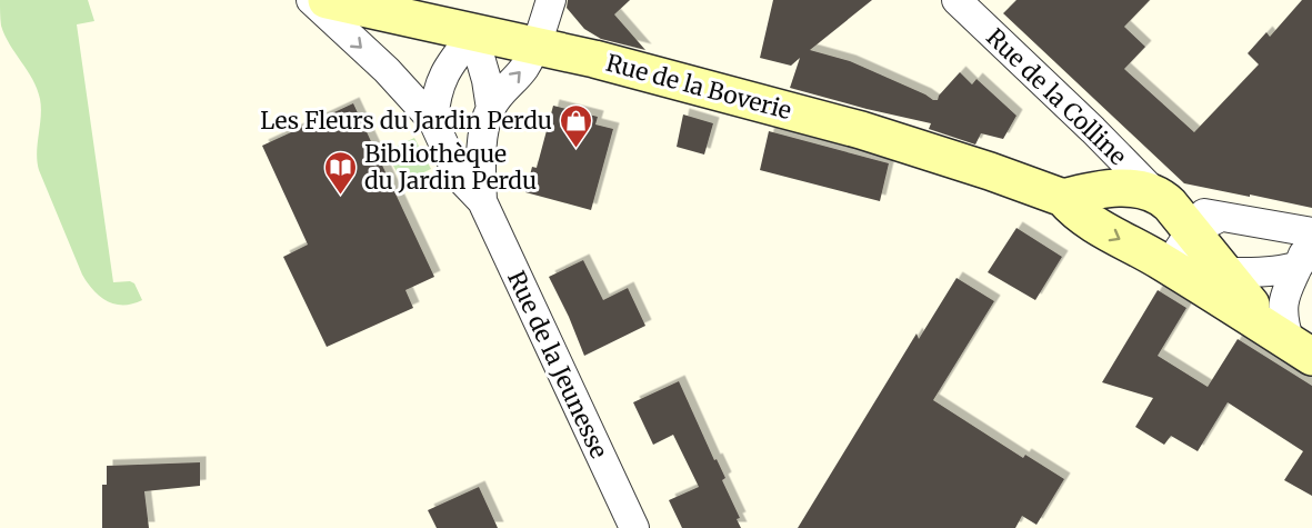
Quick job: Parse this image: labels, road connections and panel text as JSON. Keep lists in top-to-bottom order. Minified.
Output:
{"streets":{"street":["Rue de la Boverie","Rue de la Colline","Rue de la Jeunesse"]},"crossings":[["Rue de la Boverie","Rue de la Jeunesse"]],"places":{"shop":["Les Fleurs du Jardin Perdu"],"library":["Bibliothèque du Jardin Perdu"]}}
